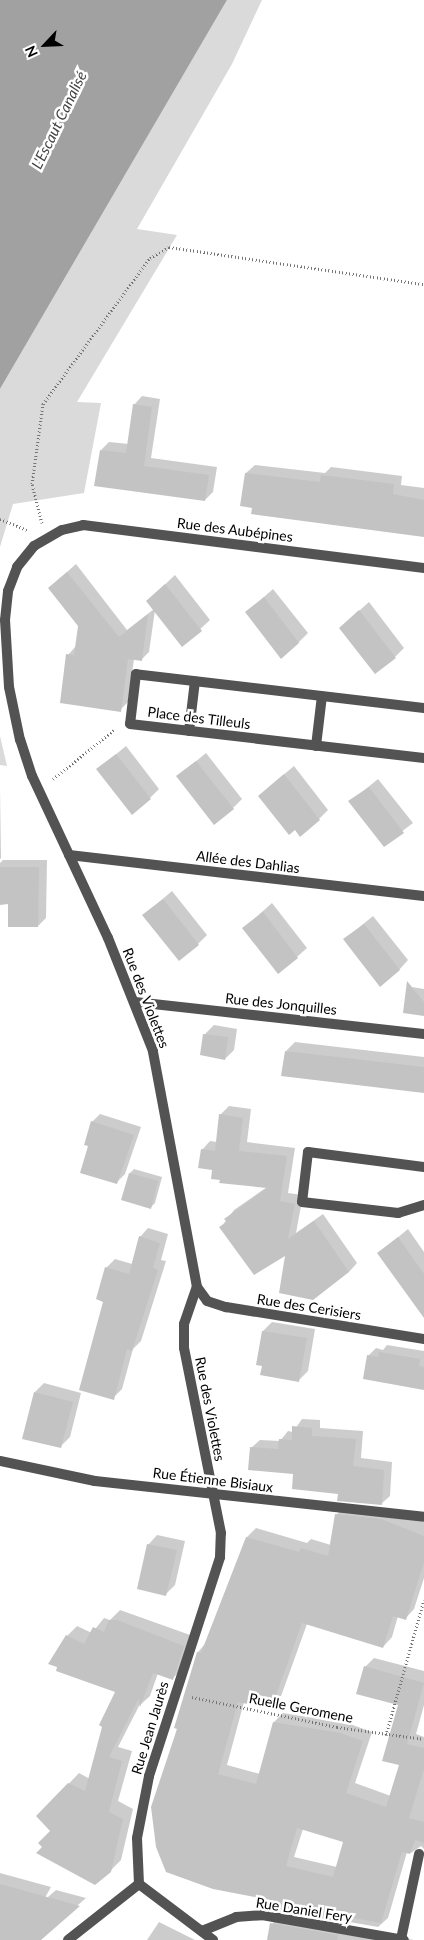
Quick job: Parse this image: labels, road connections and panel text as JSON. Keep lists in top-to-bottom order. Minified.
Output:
{"streets":{"street":["Rue des Aubépines","Place des Tilleuls","Allée des Dahlias","Rue des Violettes","Rue des Jonquilles","Rue des Cerisiers","Rue Étienne Bisiaux","Rue Jean Jaurès","Rue Daniel Fery"],"path":["Ruelle Geromene"]},"crossings":[["Rue des Aubépines","Rue des Violettes"],["Allée des Dahlias","Rue des Violettes"],["Rue des Violettes","Rue des Jonquilles"],["Rue des Violettes","Rue des Cerisiers"],["Rue des Violettes","Rue Étienne Bisiaux"],["Rue des Violettes","Rue Jean Jaurès"],["Rue Étienne Bisiaux","Rue Jean Jaurès"],["Ruelle Geromene","Rue Jean Jaurès"]],"water":["L'Escaut Canalisé"],"north":"bottom left"}
